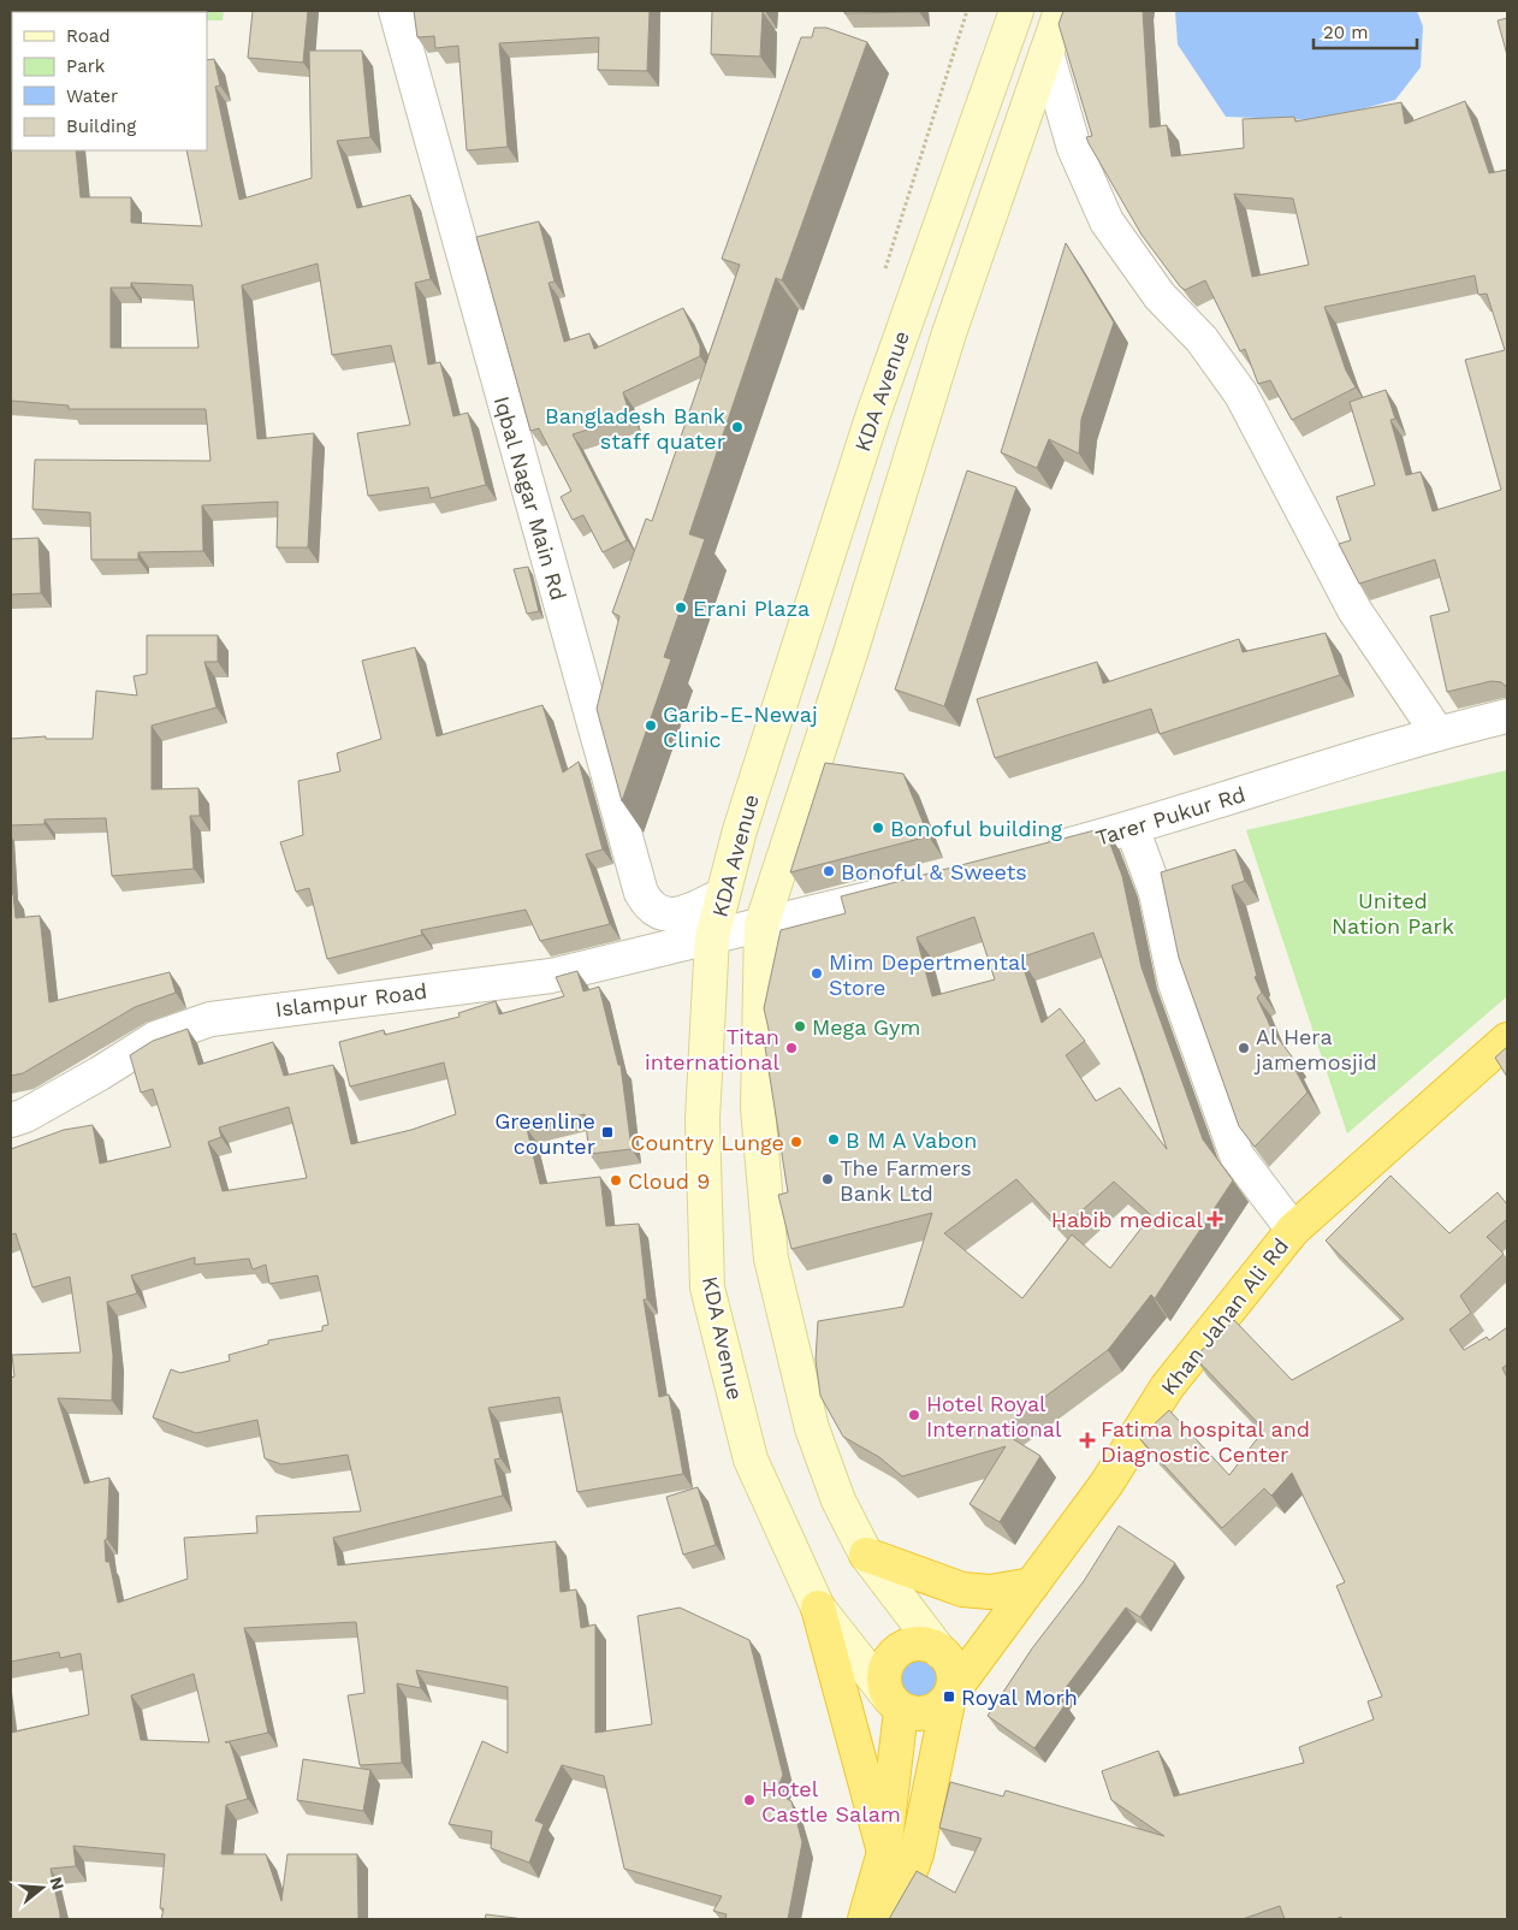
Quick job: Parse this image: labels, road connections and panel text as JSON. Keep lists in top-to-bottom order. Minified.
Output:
{"streets":{"highway":["Khan Jahan Ali Rd"],"main road":["KDA Avenue"],"street":["Iqbal Nagar Main Rd","Tarer Pukur Rd","Islampur Road"]},"crossings":[["KDA Avenue","Iqbal Nagar Main Rd"],["KDA Avenue","Islampur Road"],["KDA Avenue","Khan Jahan Ali Rd"]],"parks":["United Nation Park"],"places":{"other":["Bangladesh Bank staff quater","Erani Plaza","Garib-E-Newaj Clinic","Bonoful building","Bonoful & Sweets","Mim Depertmental Store","Mega Gym","Titan international","Al Hera jamemosjid","B M A Vabon","Country Lunge","The Farmers Bank Ltd","Cloud 9","Hotel Royal International","Hotel Castle Salam"],"transit":["Greenline counter","Royal Morh"],"health":["Habib medical","Fatima hospital and Diagnostic Center"]},"legend":["Road","Park","Water","Building"],"scale_bar":"20 m","north":"right"}
